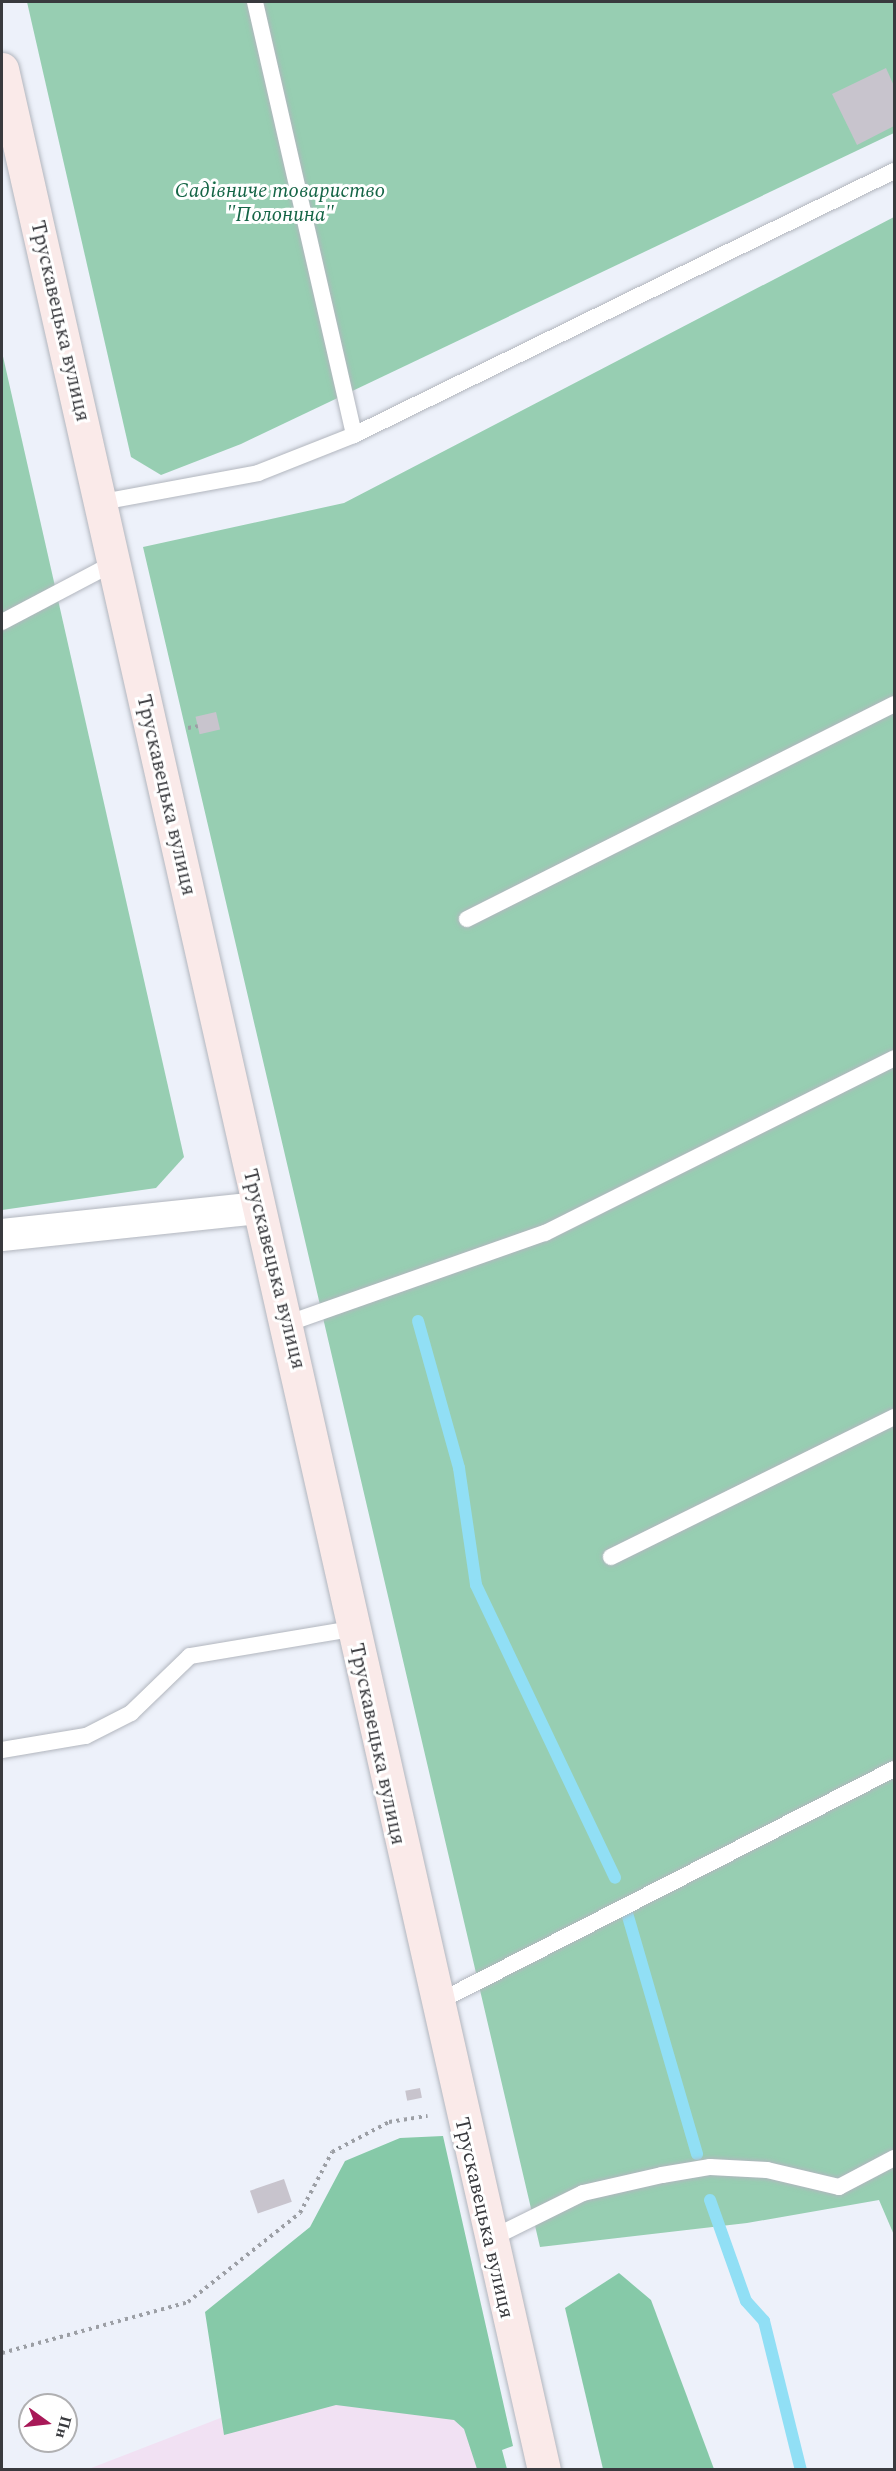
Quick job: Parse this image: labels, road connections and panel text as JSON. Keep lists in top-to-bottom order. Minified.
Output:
{"streets":{"street":["Трускавецька вулиця"]},"parks":["Садівниче товариство \"Полонина\""],"north":"right"}
